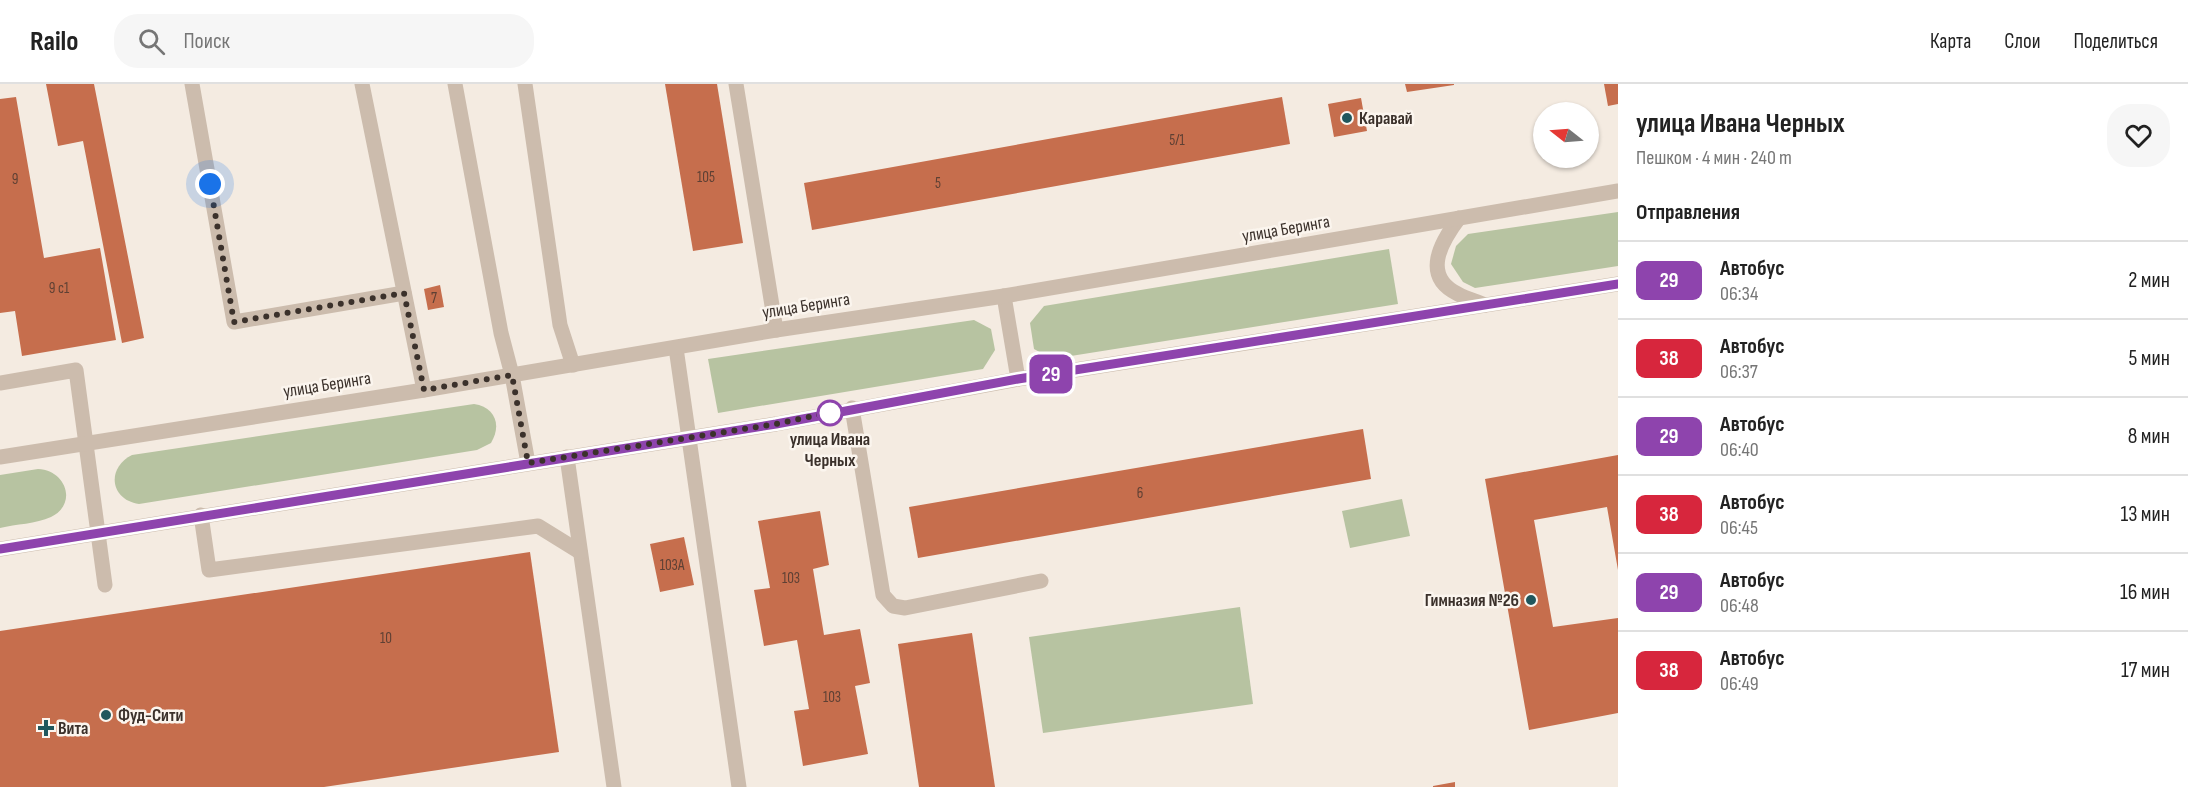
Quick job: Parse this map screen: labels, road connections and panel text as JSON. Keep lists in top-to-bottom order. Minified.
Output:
{"streets":{"street":["улица Беринга"]},"places":{"other":["Каравай","улица Ивана Черных","Гимназия №26","Фуд-Сити"],"health":["Вита"]},"lines":["bus line 29"],"house_numbers":["5/1","105","9","5","9 с1","7","6","103А","103","10","103"],"north":"left","page":{"header":"Railo","search":"Поиск","nav":["Карта","Слои","Поделиться"],"on_map":"29","heading":[["улица Ивана Черных","Пешком · 4 мин · 240 m"],"Отправления"],"list":[{"mark":"29","name":"Автобус","note":"06:34","value":"2 мин"},{"mark":"38","name":"Автобус","note":"06:37","value":"5 мин"},{"mark":"29","name":"Автобус","note":"06:40","value":"8 мин"},{"mark":"38","name":"Автобус","note":"06:45","value":"13 мин"},{"mark":"29","name":"Автобус","note":"06:48","value":"16 мин"},{"mark":"38","name":"Автобус","note":"06:49","value":"17 мин"}]}}
